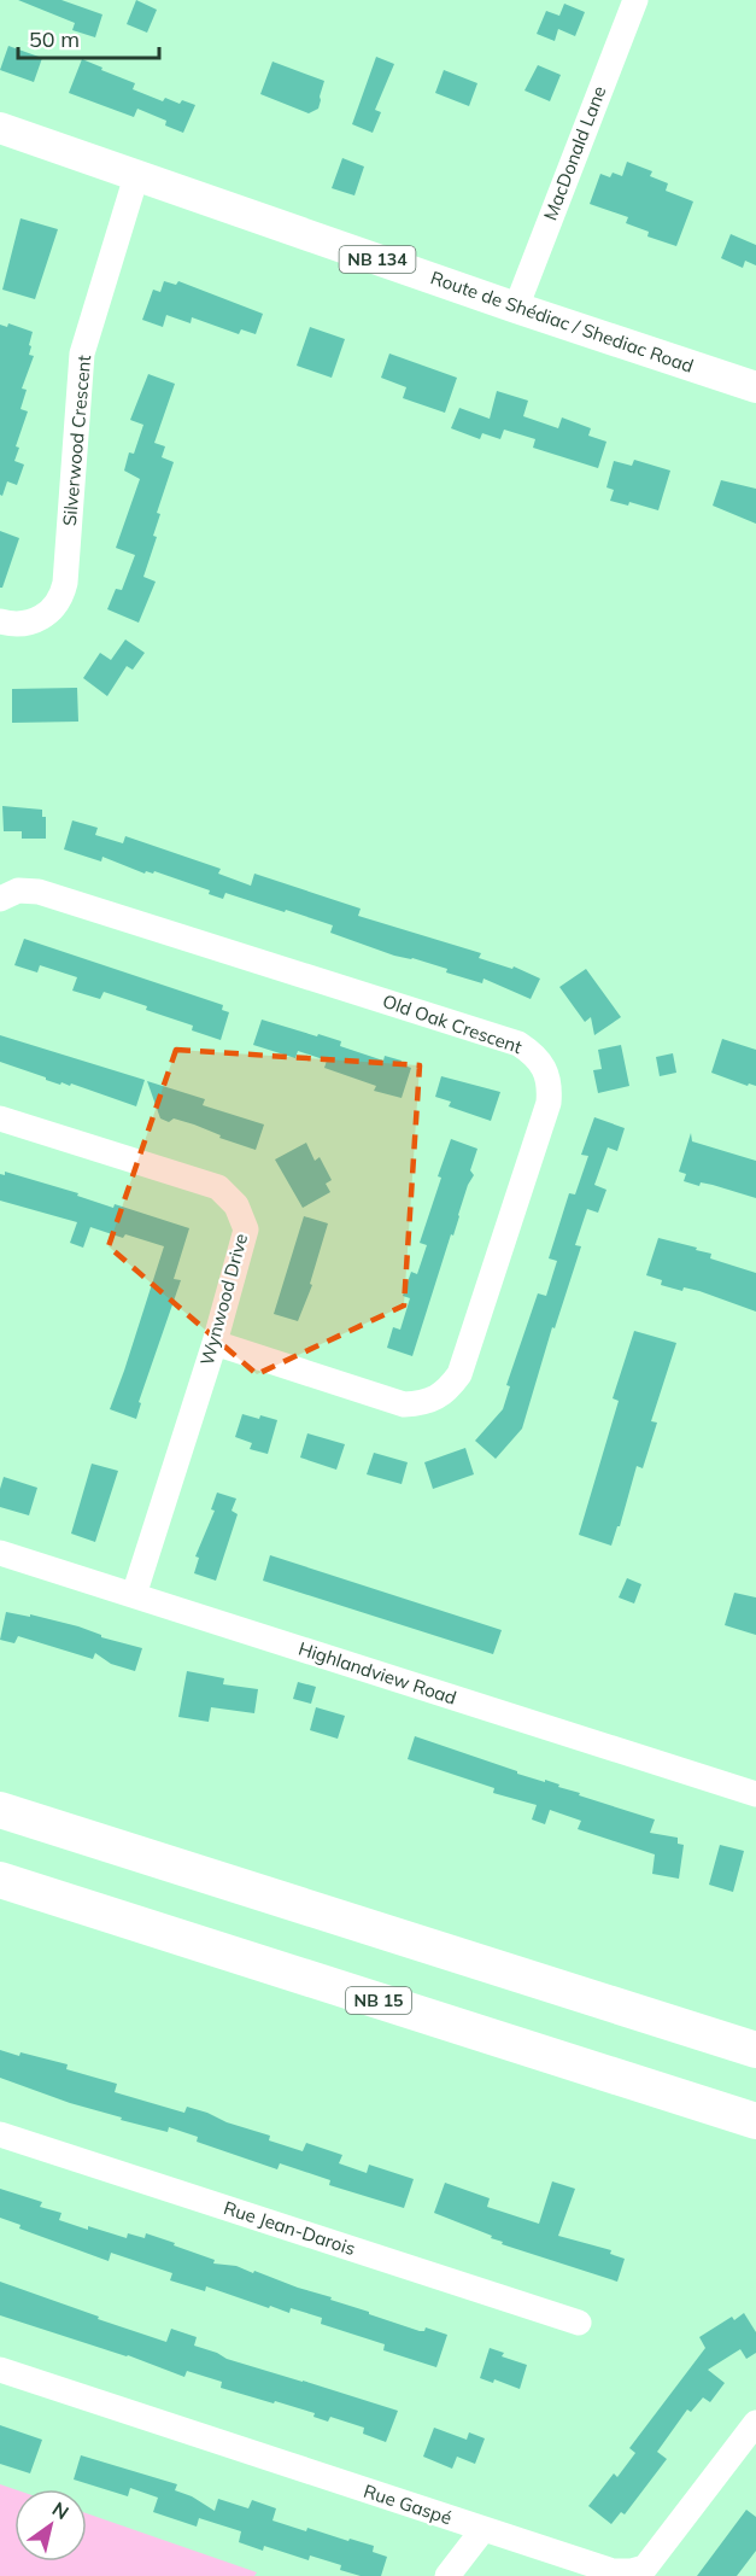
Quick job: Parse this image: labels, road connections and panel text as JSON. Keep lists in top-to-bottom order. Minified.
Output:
{"streets":{"highway":["NB 15"],"main road":["NB 134","Route de Shédiac / Shediac Road"],"street":["MacDonald Lane","Silverwood Crescent","Old Oak Crescent","Wynwood Drive","Highlandview Road","Rue Jean-Darois","Rue Gaspé"]},"crossings":[["MacDonald Lane","Route de Shédiac / Shediac Road"],["Route de Shédiac / Shediac Road","Silverwood Crescent"],["Old Oak Crescent","Wynwood Drive"],["Wynwood Drive","Highlandview Road"]],"scale_bar":"50 m","north":"top right"}
